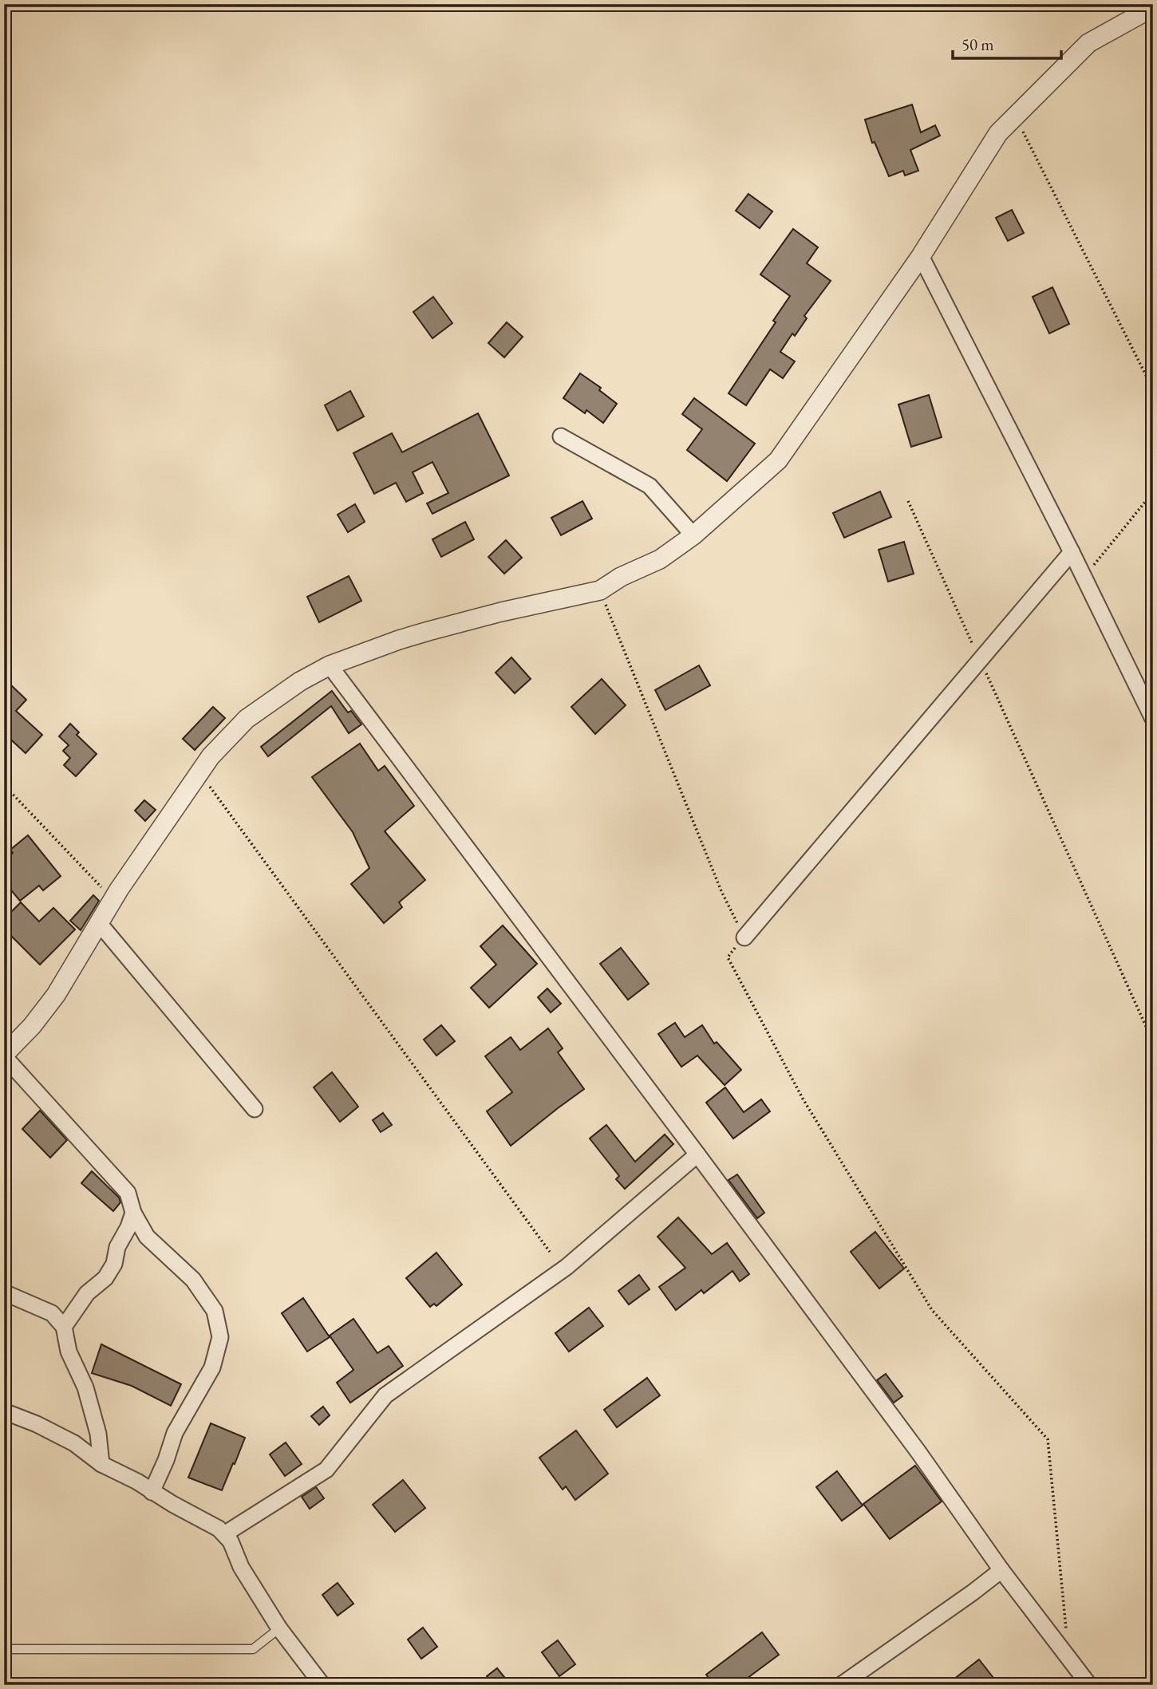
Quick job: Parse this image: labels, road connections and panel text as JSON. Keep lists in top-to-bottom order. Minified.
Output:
{"scale_bar":"50 m"}
